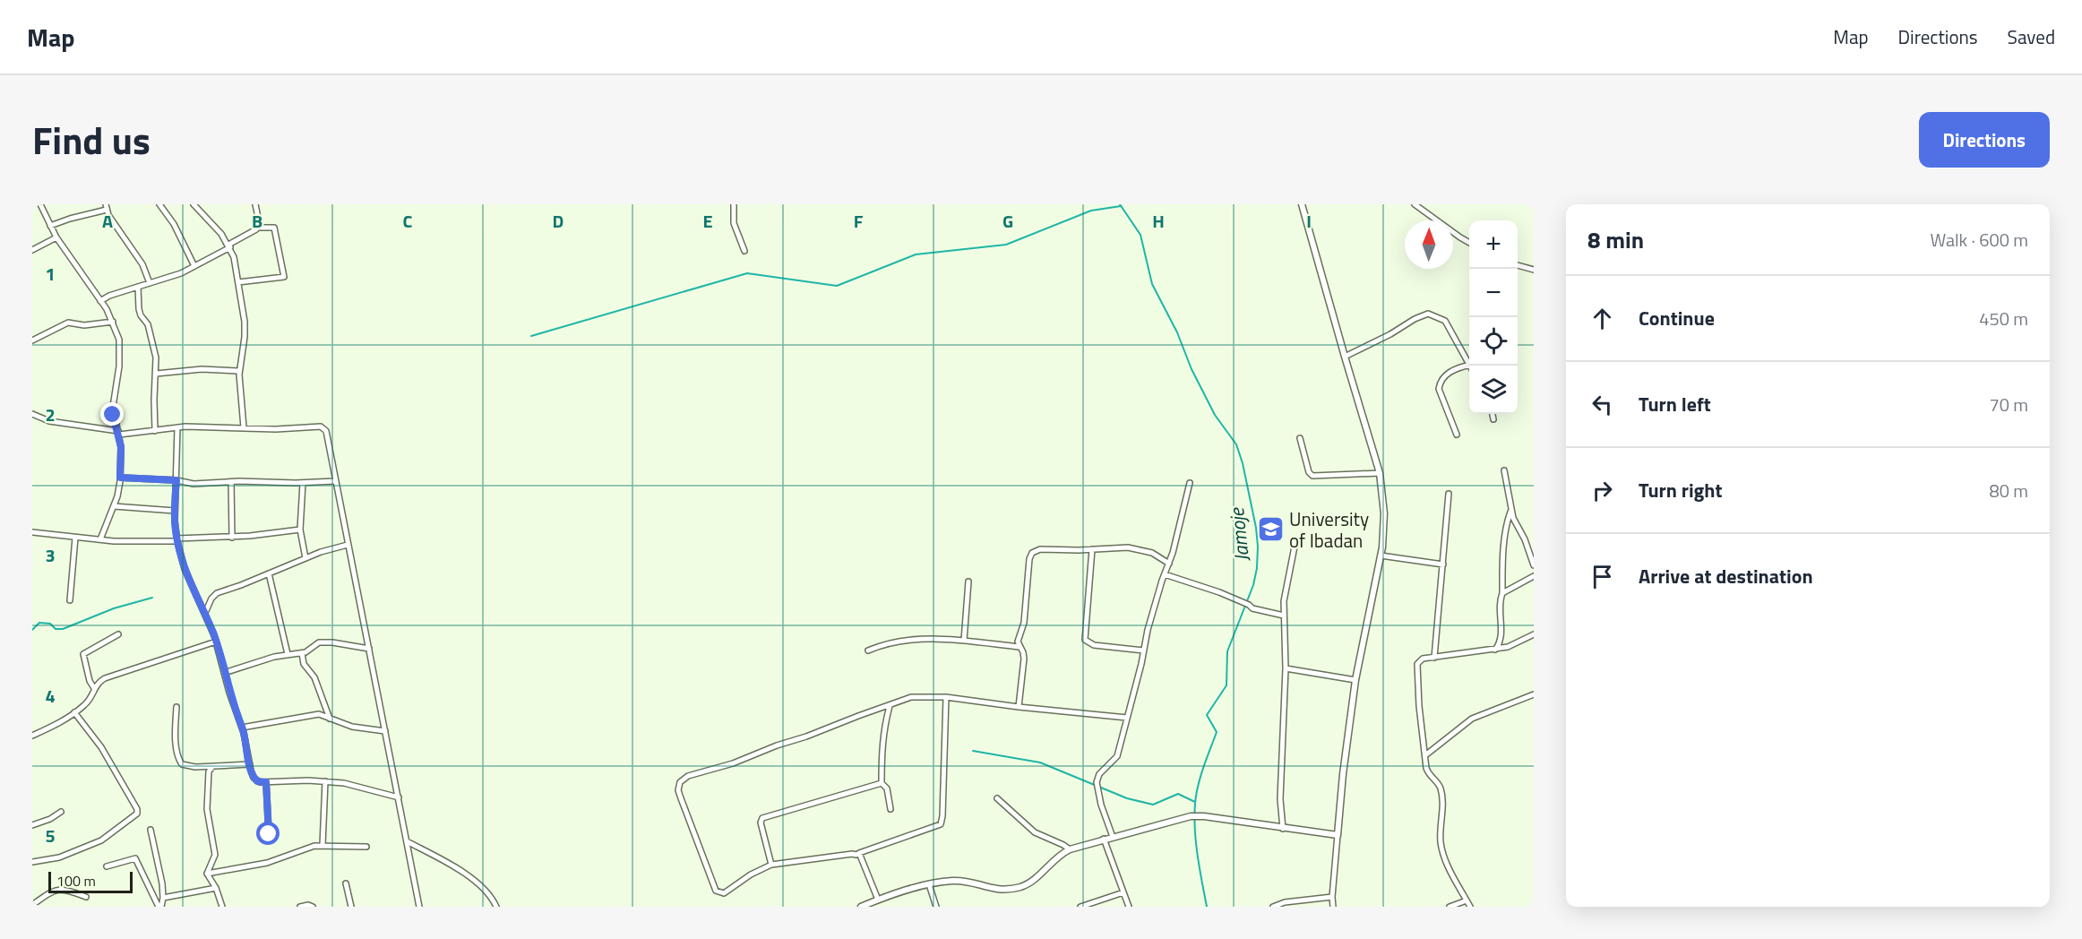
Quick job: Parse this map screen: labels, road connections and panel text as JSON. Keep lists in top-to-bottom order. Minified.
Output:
{"water":["Jamoje"],"places":{"school or university":["University of Ibadan"]},"scale_bar":"100 m","north":"top","page":{"header":"Map","nav":["Map","Directions","Saved"],"title":"Find us","buttons":"Directions","heading":["8 min","Walk · 600 m"],"map_buttons":["+","−"],"list":[["Continue","450 m"],["Turn left","70 m"],["Turn right","80 m"],"Arrive at destination"],"scale":"100 m"},"grid":{"columns":["A","B","C","D","E","F","G","H","I"],"rows":["1","2","3","4","5"]}}
